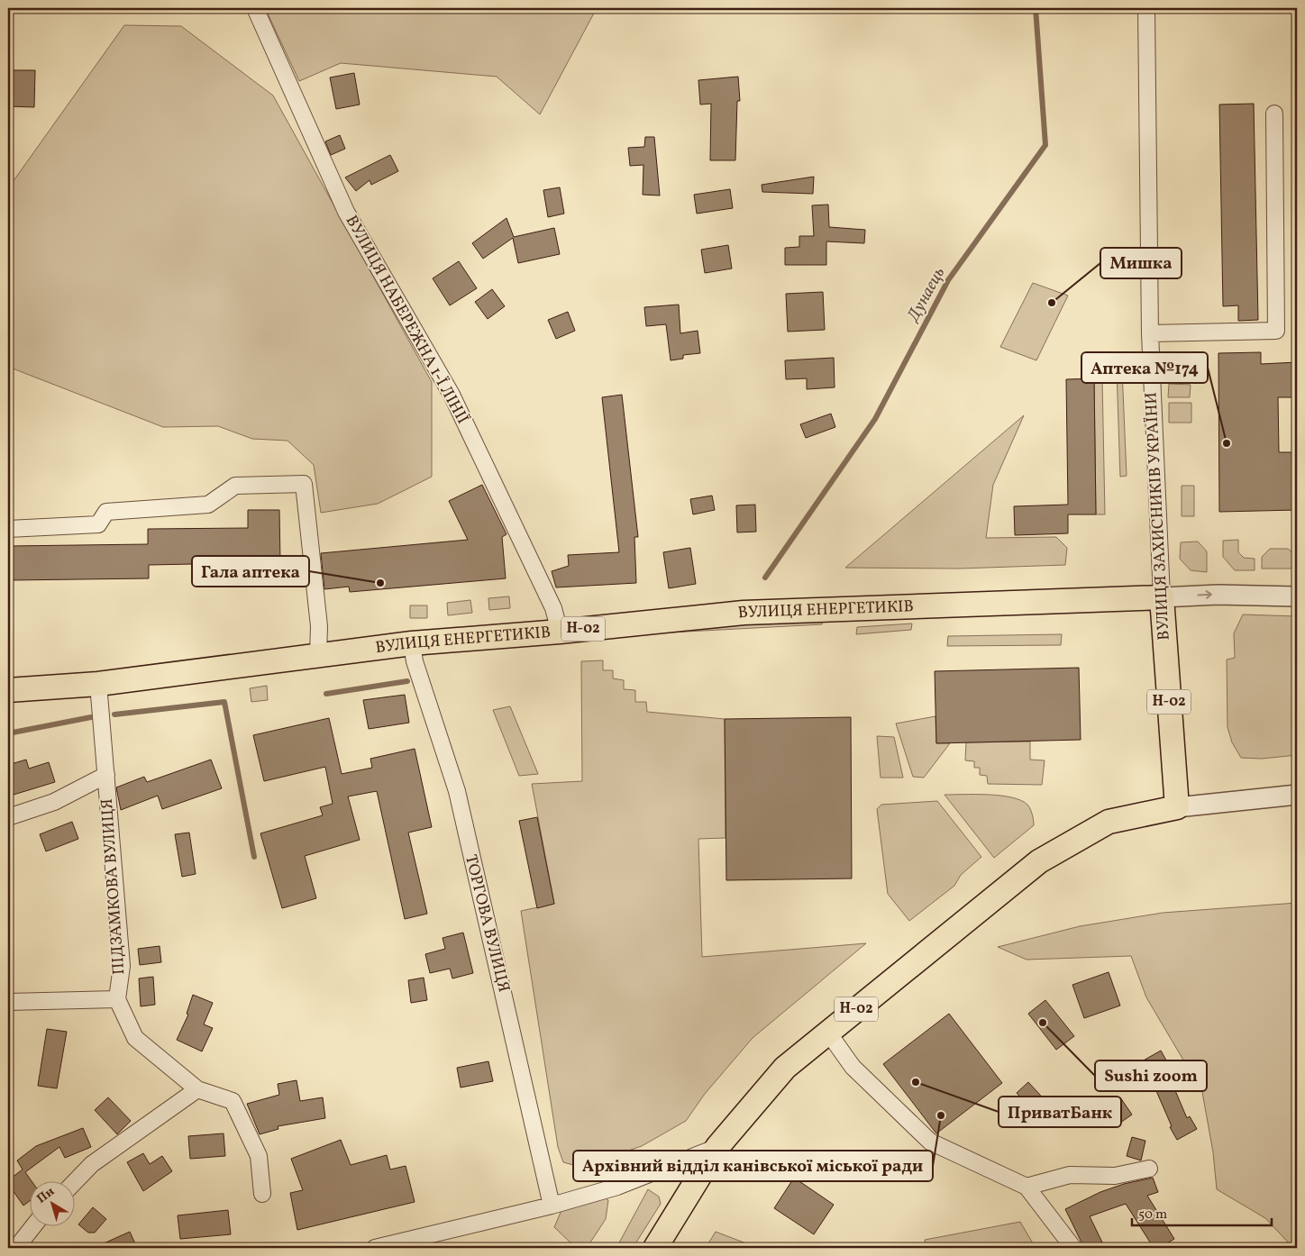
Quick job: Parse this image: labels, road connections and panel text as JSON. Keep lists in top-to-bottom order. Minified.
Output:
{"streets":{"main road":["ВУЛИЦЯ ЗАХИСНИКІВ УКРАЇНИ","ВУЛИЦЯ ЕНЕРГЕТИКІВ","Н-02"],"street":["ВУЛИЦЯ НАБЕРЕЖНА 1-Ї ЛІНІЇ","ПІДЗАМКОВА ВУЛИЦЯ","ТОРГОВА ВУЛИЦЯ"]},"crossings":[["ВУЛИЦЯ НАБЕРЕЖНА 1-Ї ЛІНІЇ","ВУЛИЦЯ ЕНЕРГЕТИКІВ"],["ВУЛИЦЯ ЗАХИСНИКІВ УКРАЇНИ","ВУЛИЦЯ ЕНЕРГЕТИКІВ"],["ВУЛИЦЯ ЗАХИСНИКІВ УКРАЇНИ","Н-02"],["ВУЛИЦЯ ЕНЕРГЕТИКІВ","ПІДЗАМКОВА ВУЛИЦЯ"],["ВУЛИЦЯ ЕНЕРГЕТИКІВ","ТОРГОВА ВУЛИЦЯ"]],"water":["Дунаець"],"places":["Мишка","Аптека №174","Гала аптека","Sushi zoom","ПриватБанк","Архівний відділ канівської міської ради"],"scale_bar":"50 m","north":"top left"}
